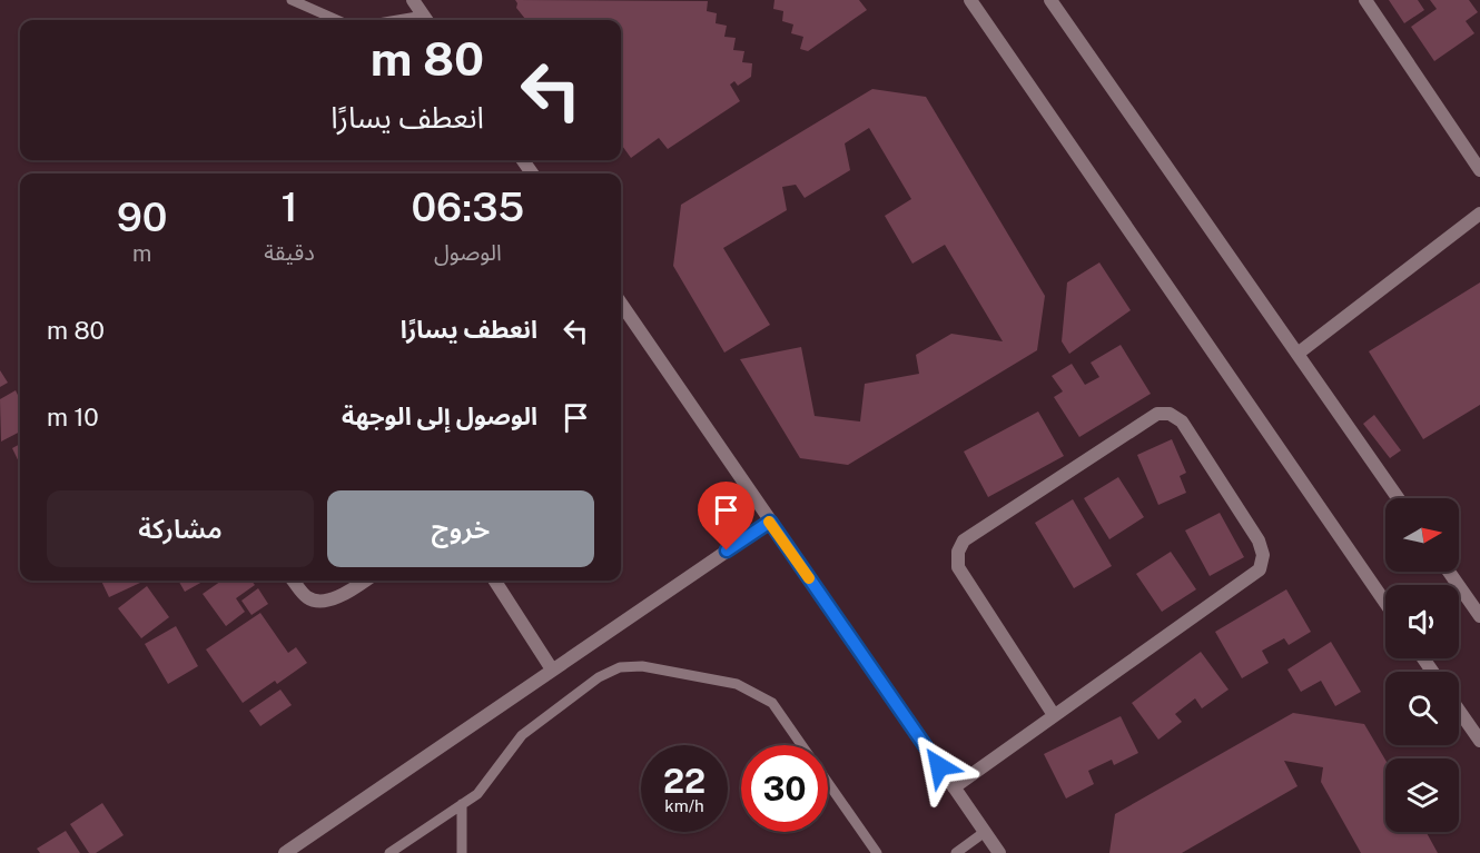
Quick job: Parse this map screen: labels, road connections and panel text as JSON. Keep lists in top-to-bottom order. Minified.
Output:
{"north":"right","page":{"turn":["80 m","انعطف يسارًا"],"eta":["06:35","الوصول","1","دقيقة","90","m"],"list":[{"name":"انعطف يسارًا","value":"80 m"},{"name":"الوصول إلى الوجهة","value":"10 m"}],"buttons":["خروج","مشاركة"],"speed":"22 km/h","limit":"30"}}
